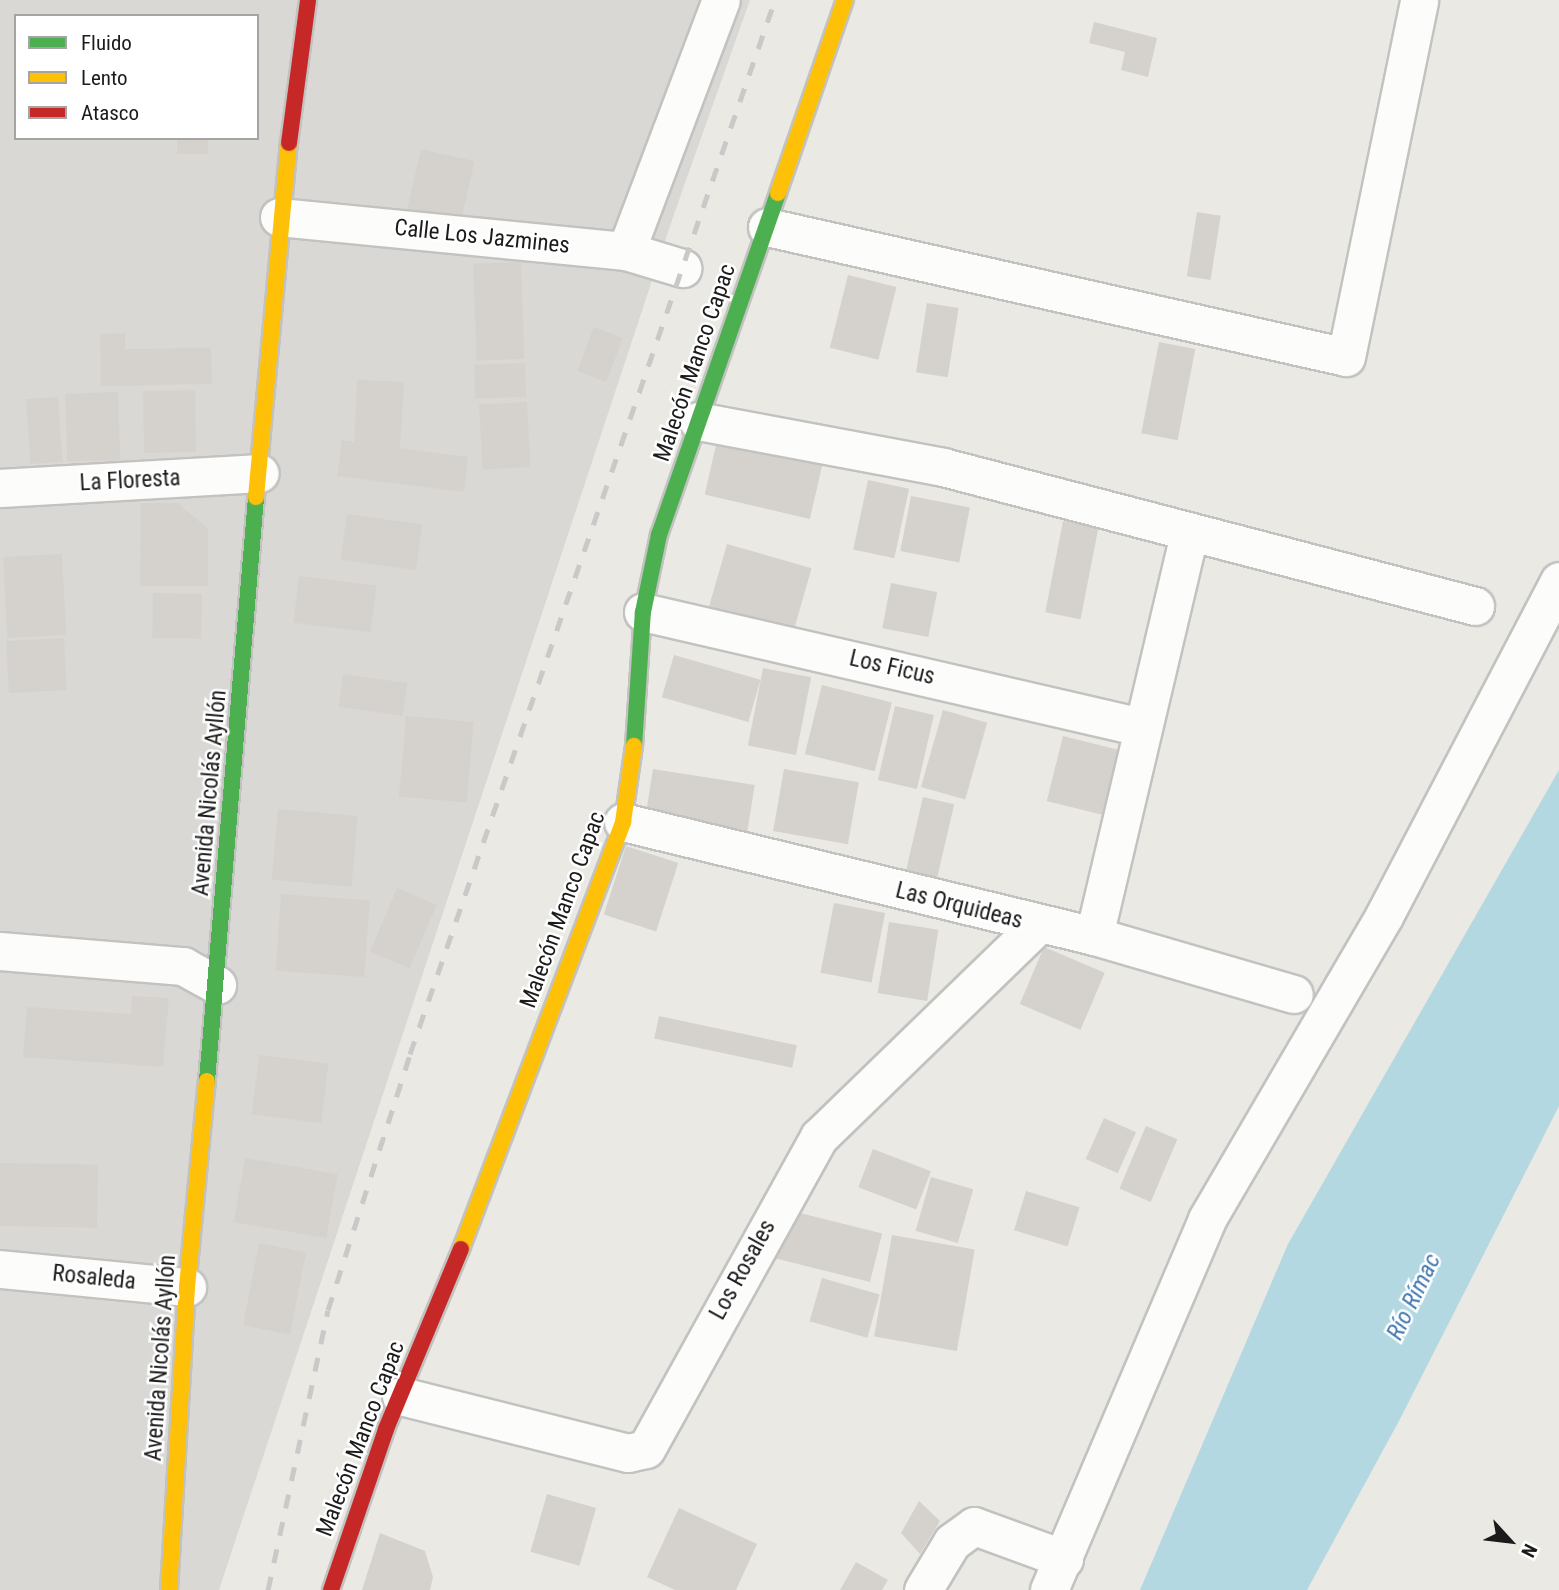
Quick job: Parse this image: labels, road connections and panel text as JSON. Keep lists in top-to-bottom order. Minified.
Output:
{"streets":{"main road":["Malecón Manco Capac","Avenida Nicolás Ayllón"],"street":["Calle Los Jazmines","La Floresta","Los Ficus","Las Orquideas","Los Rosales","Rosaleda"]},"crossings":[["Calle Los Jazmines","Avenida Nicolás Ayllón"],["Malecón Manco Capac","Los Ficus"],["Malecón Manco Capac","Las Orquideas"],["Malecón Manco Capac","Los Rosales"],["La Floresta","Avenida Nicolás Ayllón"],["Avenida Nicolás Ayllón","Rosaleda"],["Las Orquideas","Los Rosales"]],"water":["Río Rímac"],"legend":["Fluido","Lento","Atasco"],"north":"bottom right"}
